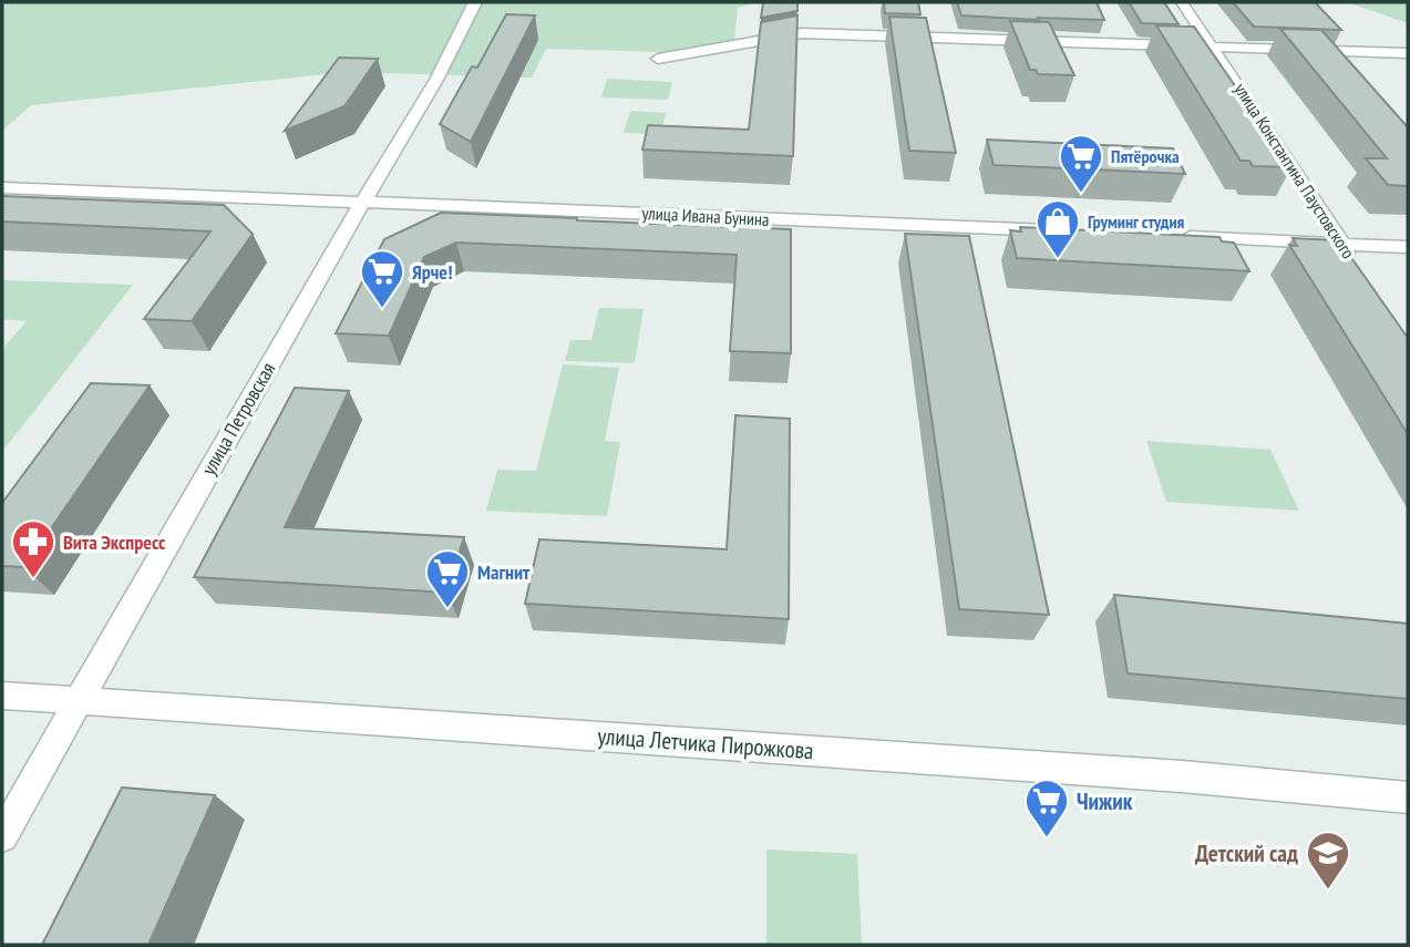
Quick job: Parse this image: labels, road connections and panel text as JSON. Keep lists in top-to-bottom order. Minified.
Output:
{"streets":{"street":["улица Константина Паустовского","улица Ивана Бунина","улица Петровская","улица Летчика Пирожкова"]},"crossings":[["улица Ивана Бунина","улица Петровская"],["улица Петровская","улица Летчика Пирожкова"]],"places":{"supermarket":["Пятёрочка","Ярче!","Магнит","Чижик"],"shop":["Груминг студия"],"pharmacy":["Вита Экспресс"],"school or university":["Детский сад"]}}
